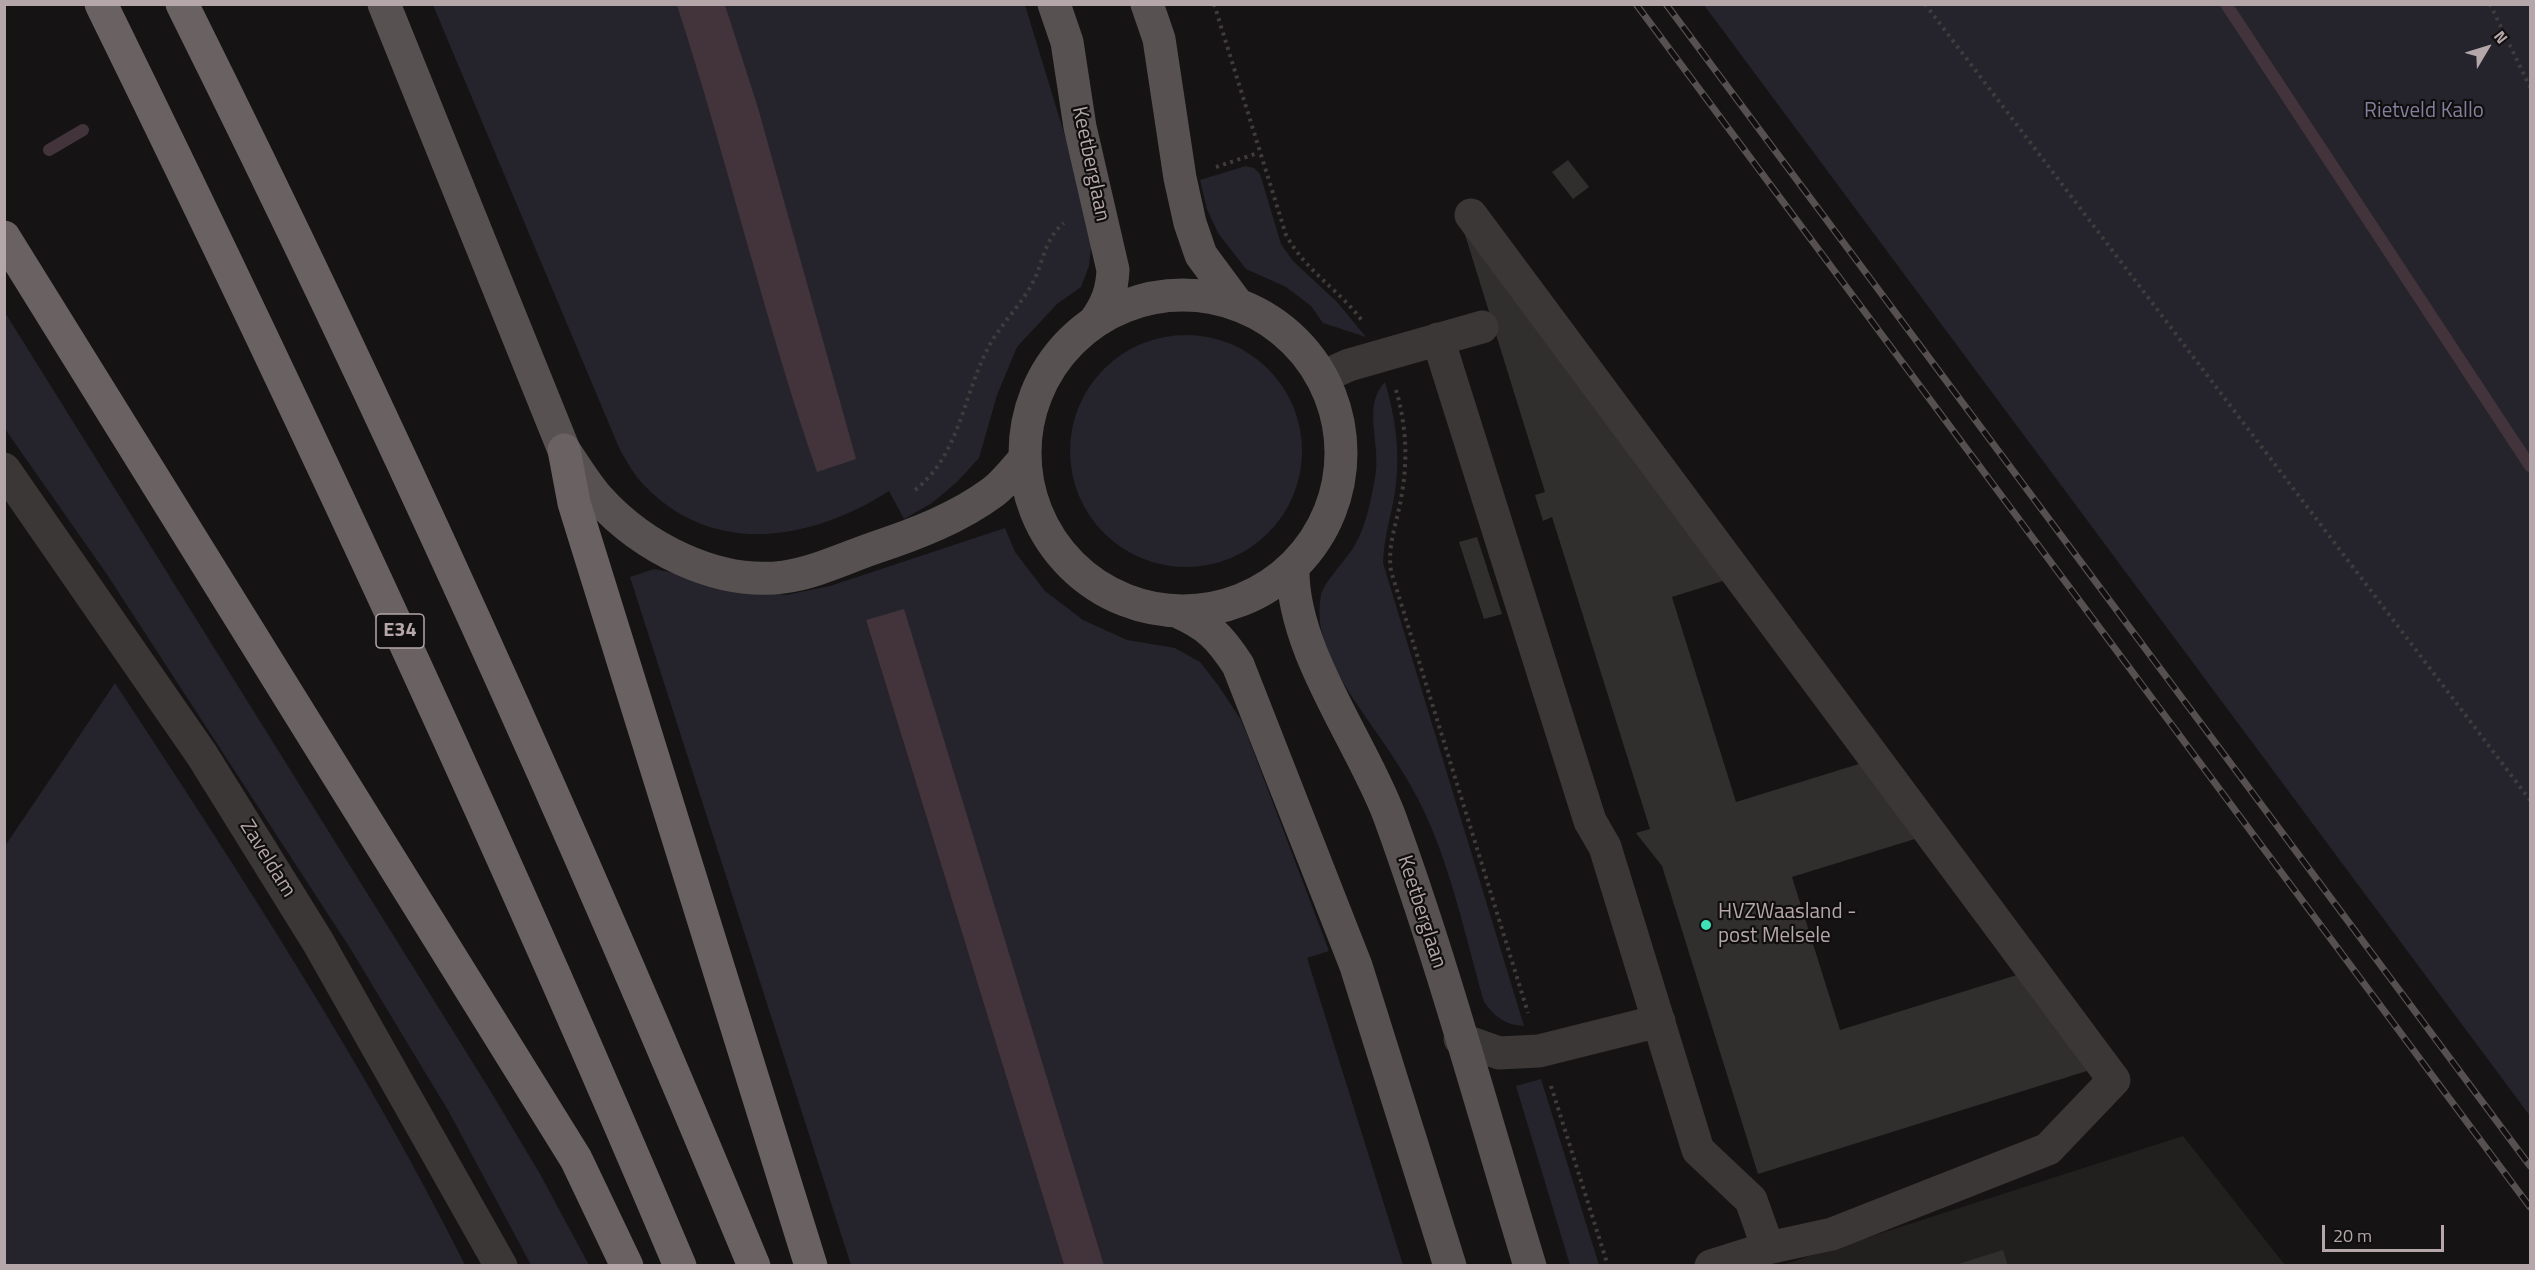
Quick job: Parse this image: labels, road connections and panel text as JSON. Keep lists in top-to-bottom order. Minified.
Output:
{"streets":{"highway":["E34"],"main road":["Keetberglaan"],"street":["Zaveldam"]},"parks":["Rietveld Kallo"],"places":["HVZWaasland - post Melsele"],"scale_bar":"20 m","north":"top right"}
